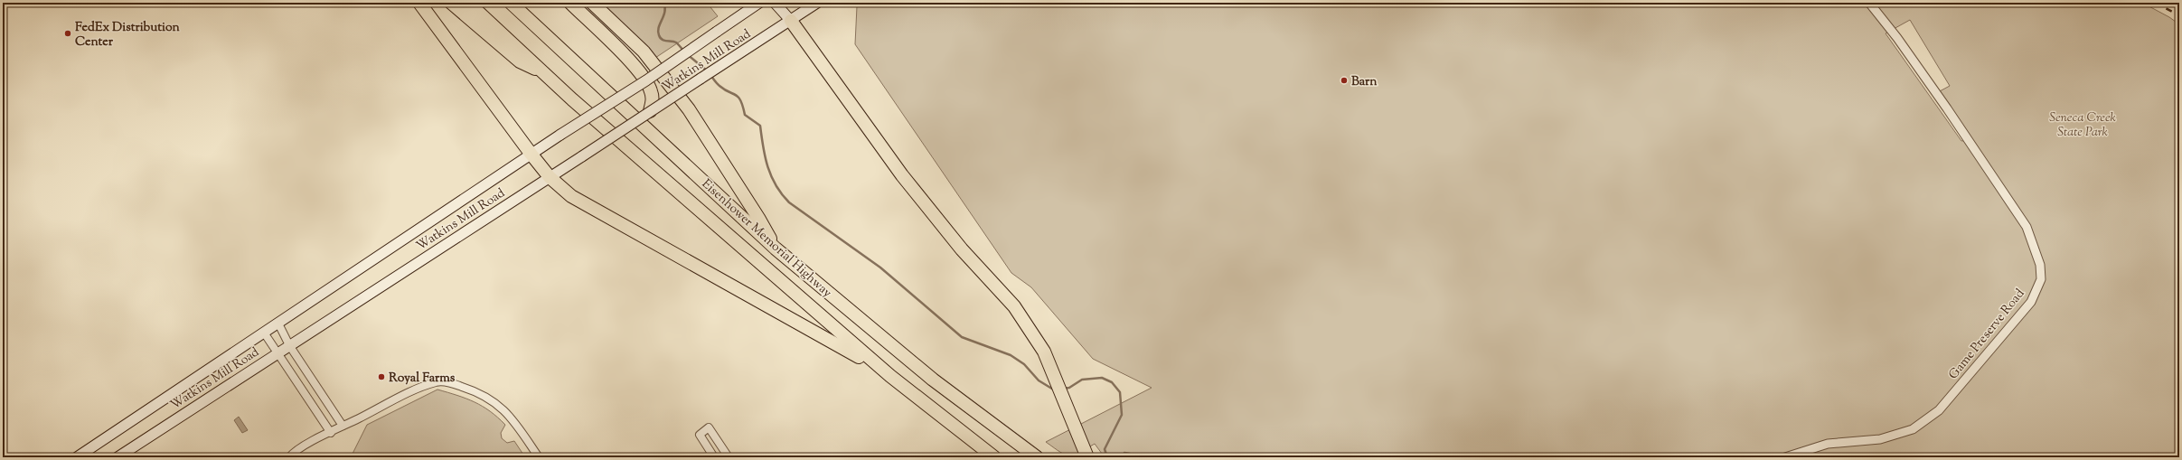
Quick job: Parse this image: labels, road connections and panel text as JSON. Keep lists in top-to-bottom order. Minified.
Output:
{"streets":{"highway":["Eisenhower Memorial Highway"],"main road":["Watkins Mill Road"],"street":["Game Preserve Road"]},"parks":["Seneca Creek State Park"],"places":["FedEx Distribution Center","Barn","Royal Farms"]}
